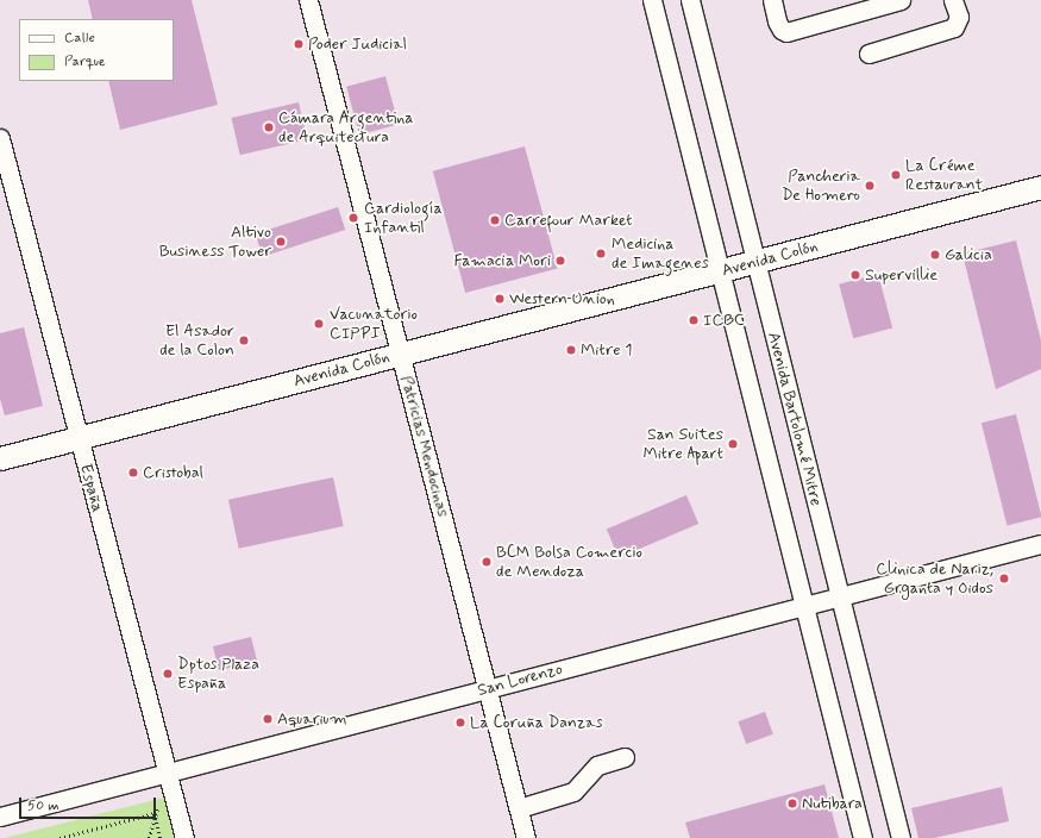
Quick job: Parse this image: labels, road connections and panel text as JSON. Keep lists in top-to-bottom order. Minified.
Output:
{"streets":{"main road":["Avenida Colón"],"street":["Avenida Bartolomé Mitre","Patricias Mendocinas","España","San Lorenzo"]},"crossings":[["Avenida Colón","Avenida Bartolomé Mitre"],["Avenida Colón","Patricias Mendocinas"],["Avenida Colón","España"],["Avenida Bartolomé Mitre","San Lorenzo"],["Patricias Mendocinas","San Lorenzo"],["España","San Lorenzo"]],"places":["Poder Judicial","Cámara Argentina de Arquitectura","La Créme Restaurant","Pancheria De Homero","Cardiología Infantil","Carrefour Market","Altivo Business Tower","Medicina de Imagenes","Galicia","Famacia Mori","Supervillie","Western Union","ICBC","Vacunatorio CIPPI","El Asador de la Colon","Mitre 1","San Suites Mitre Apart","Cristobal","BCM Bolsa Comercio de Mendoza","Clinica de Nariz, Grganta y Oidos","Dptos Plaza España","Aquarium","La Coruña Danzas","Nutibara"],"legend":["Calle","Parque"],"scale_bar":"50 m"}
